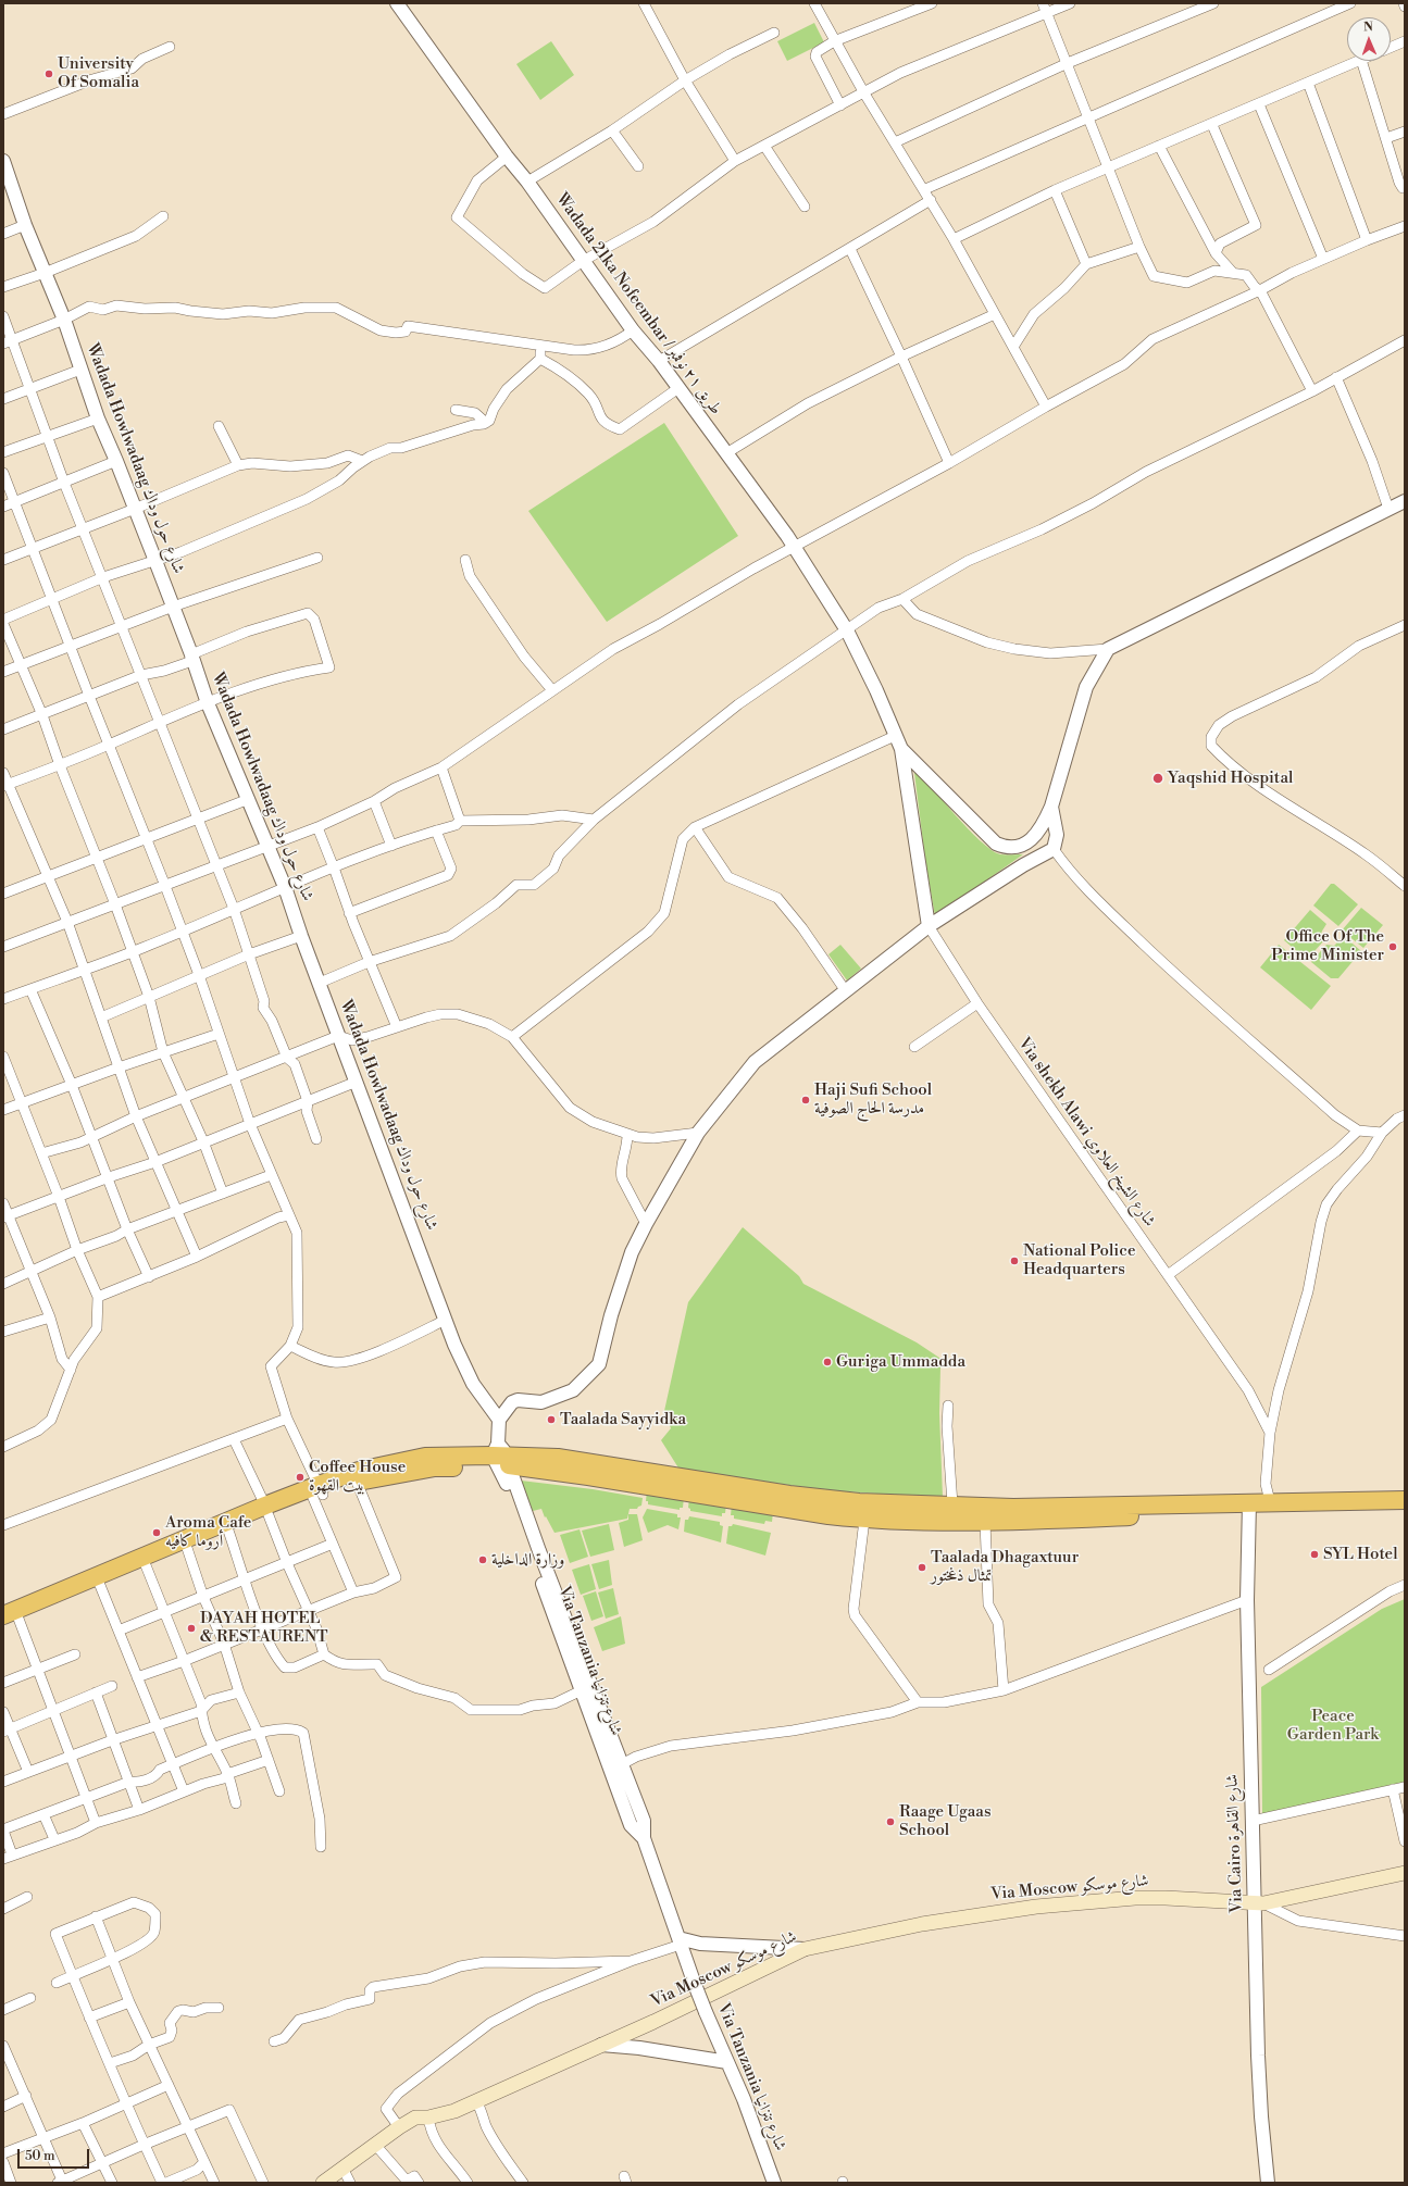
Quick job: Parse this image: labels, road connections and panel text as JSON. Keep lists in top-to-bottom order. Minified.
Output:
{"streets":{"main road":["Via Moscow شارع موسكو"],"street":["Wadada 21ka Nofeembar / طريق ٢١ نوفمبر","Wadada Howlwadaag شارع حول وداك","Via shekh Alawi شارع الشيخ العلاوي","Via Tanzania شارع تنزانيا","Via Cairo شارع القاهرة"]},"crossings":[["Wadada Howlwadaag شارع حول وداك","Via Tanzania شارع تنزانيا"],["Via shekh Alawi شارع الشيخ العلاوي","Via Cairo شارع القاهرة"],["Via Cairo شارع القاهرة","Via Moscow شارع موسكو"]],"parks":["Peace Garden Park"],"places":["University Of Somalia","Yaqshid Hospital","Office Of The Prime Minister","Haji Sufi School مدرسة الحاج الصوفية","National Police Headquarters","Guriga Ummadda","Taalada Sayyidka","Coffee House بيت القهوة","Aroma Cafe أروما كافيه","SYL Hotel","وزارة الداخلية","Taalada Dhagaxtuur تمثال ذغختور","DAYAH HOTEL & RESTAURENT","Raage Ugaas School"],"scale_bar":"50 m","north":"top"}
